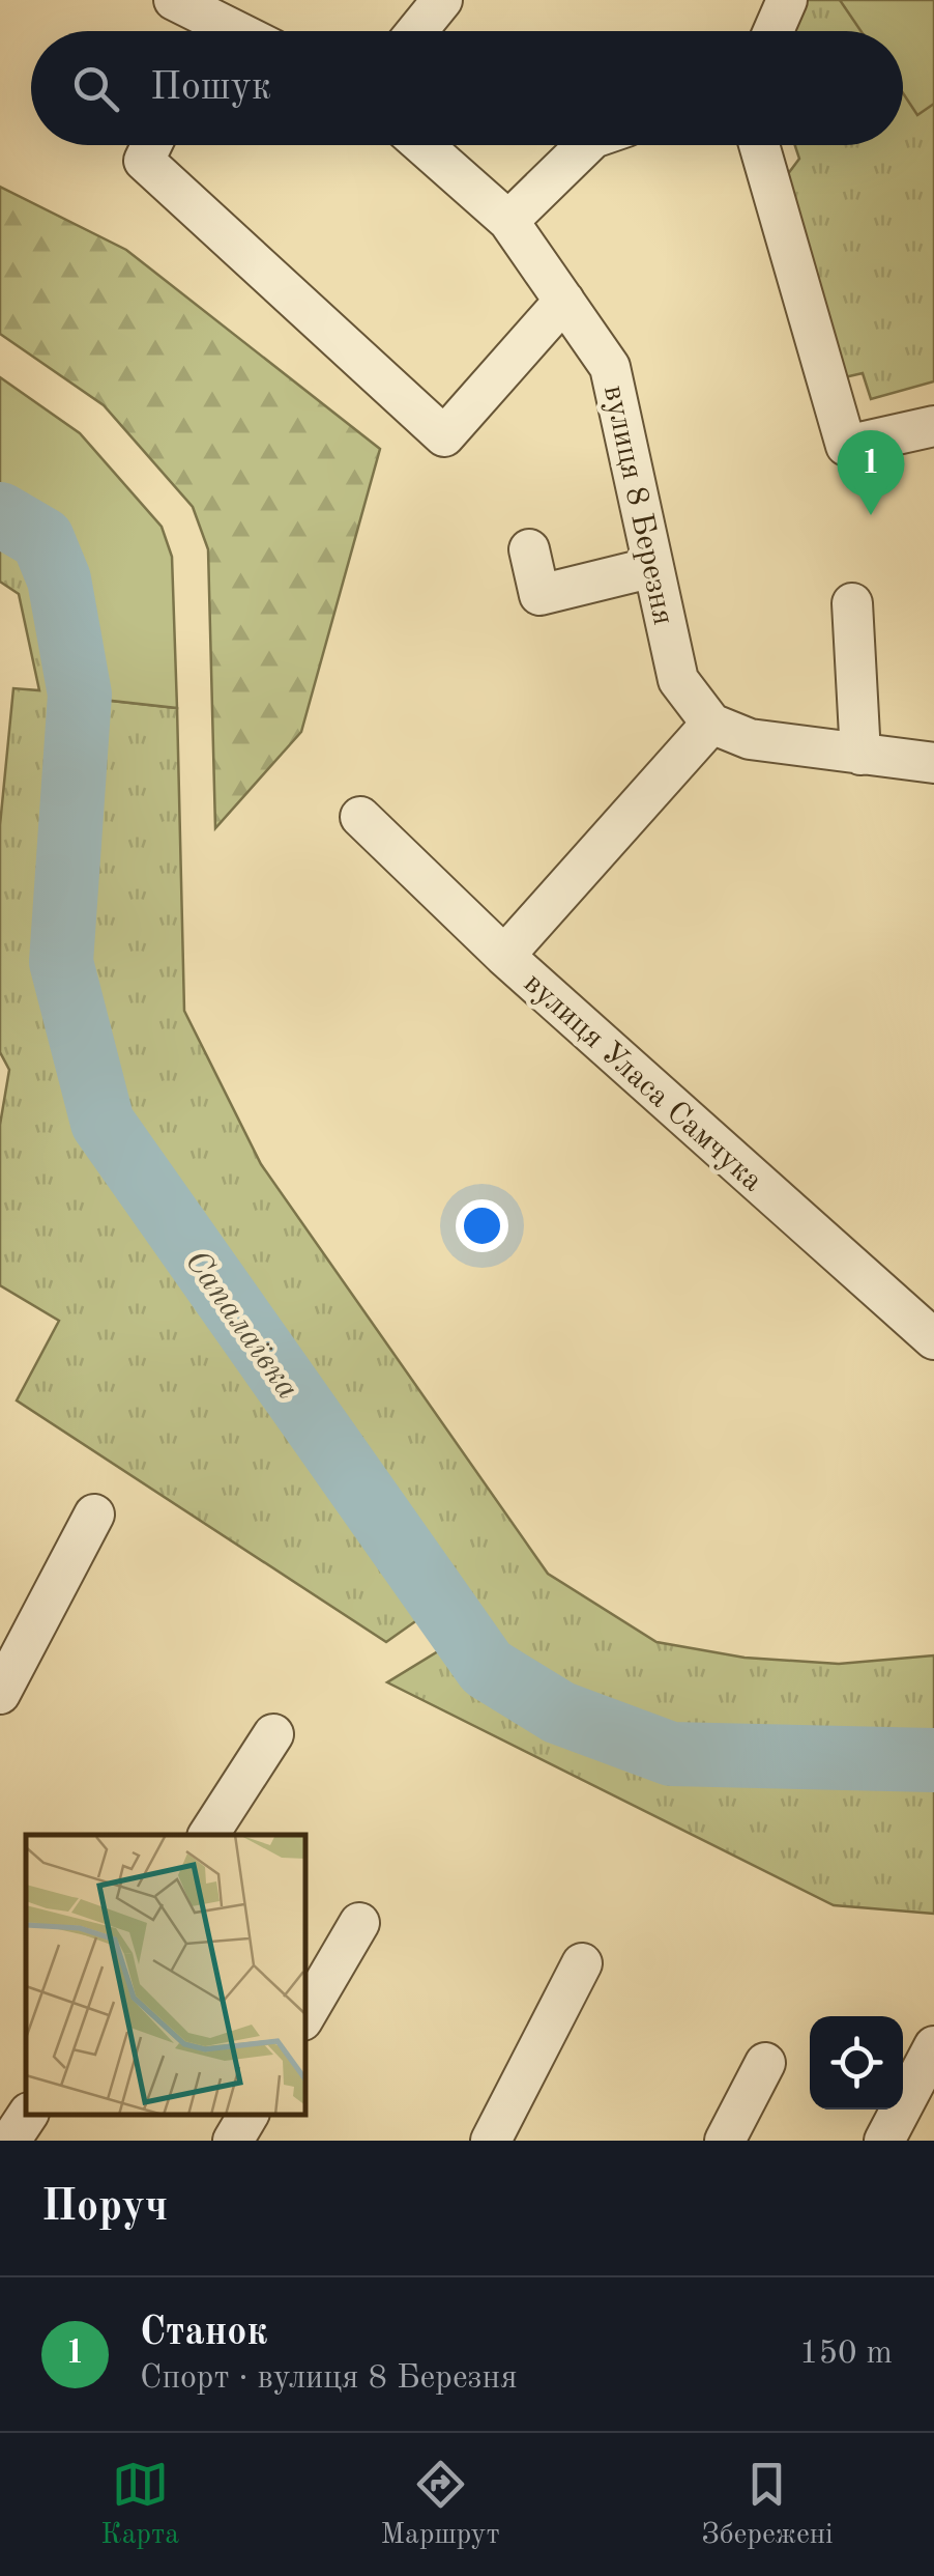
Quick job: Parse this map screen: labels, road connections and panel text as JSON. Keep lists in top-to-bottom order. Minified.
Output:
{"streets":{"street":["вулиця 8 Березня","вулиця Уласа Самчука"]},"water":["Сапалаївка"],"page":{"search":"Пошук","pins":"1","heading":"Поруч","list":[{"mark":"1","name":"Станок","note":"Спорт · вулиця 8 Березня","value":"150 m"}],"nav":["Карта","Маршрут","Збережені"]}}
